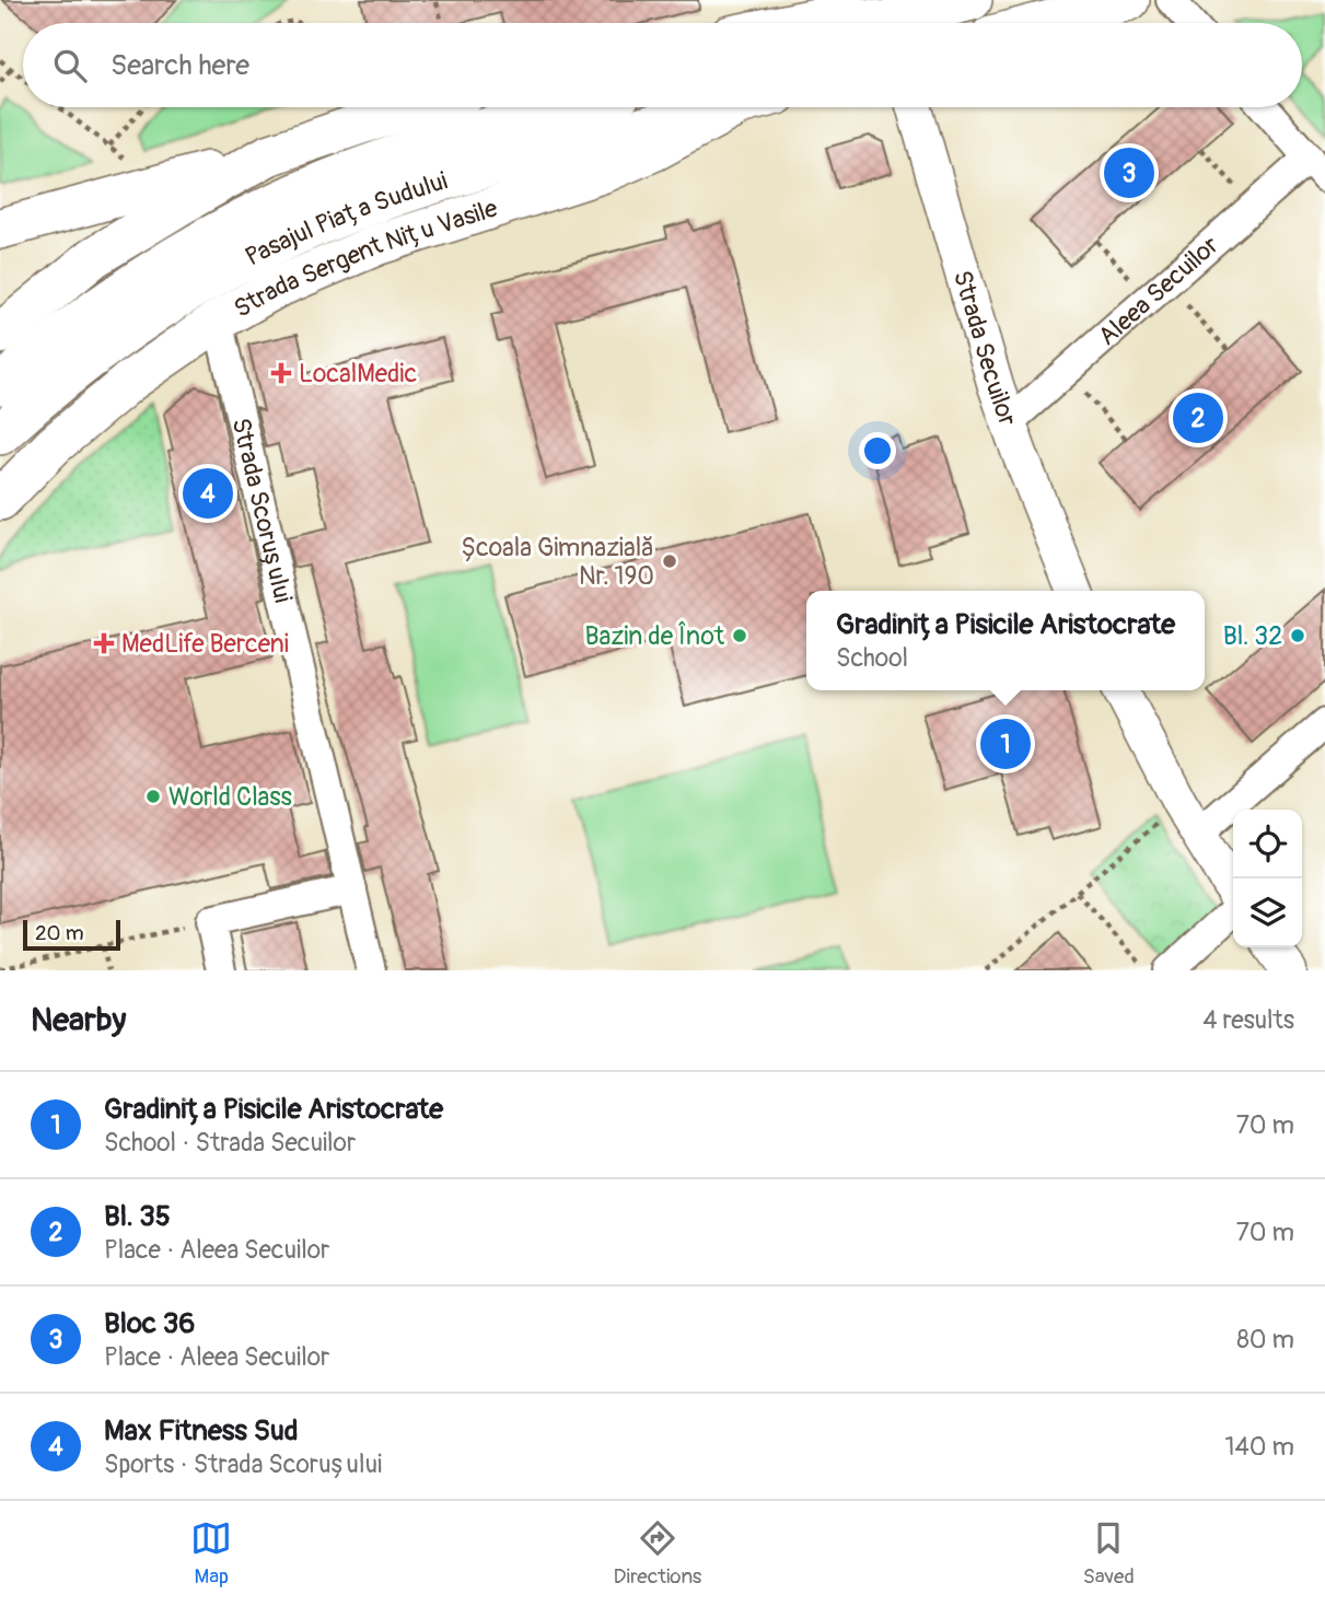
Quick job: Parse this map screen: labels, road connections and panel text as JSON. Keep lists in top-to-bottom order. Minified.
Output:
{"streets":{"main road":["Pasajul Piața Sudului","Strada Sergent Nițu Vasile"],"street":["Aleea Secuilor","Strada Secuilor","Strada Scorușului"]},"crossings":[["Strada Sergent Nițu Vasile","Strada Scorușului"],["Aleea Secuilor","Strada Secuilor"]],"places":{"health":["LocalMedic","MedLife Berceni"],"other":["Școala Gimnazială Nr. 190","Bazin de Înot","Bl. 32","World Class"]},"scale_bar":"20 m","page":{"search":"Search here","pins":["3","2","4","1"],"popup":["Gradinița Pisicile Aristocrate","School"],"scale":"20 m","heading":["Nearby","4 results"],"list":[{"mark":"1","name":"Gradinița Pisicile Aristocrate","note":"School · Strada Secuilor","value":"70 m"},{"mark":"2","name":"Bl. 35","note":"Place · Aleea Secuilor","value":"70 m"},{"mark":"3","name":"Bloc 36","note":"Place · Aleea Secuilor","value":"80 m"},{"mark":"4","name":"Max Fitness Sud","note":"Sports · Strada Scorușului","value":"140 m"}],"nav":["Map","Directions","Saved"]}}
